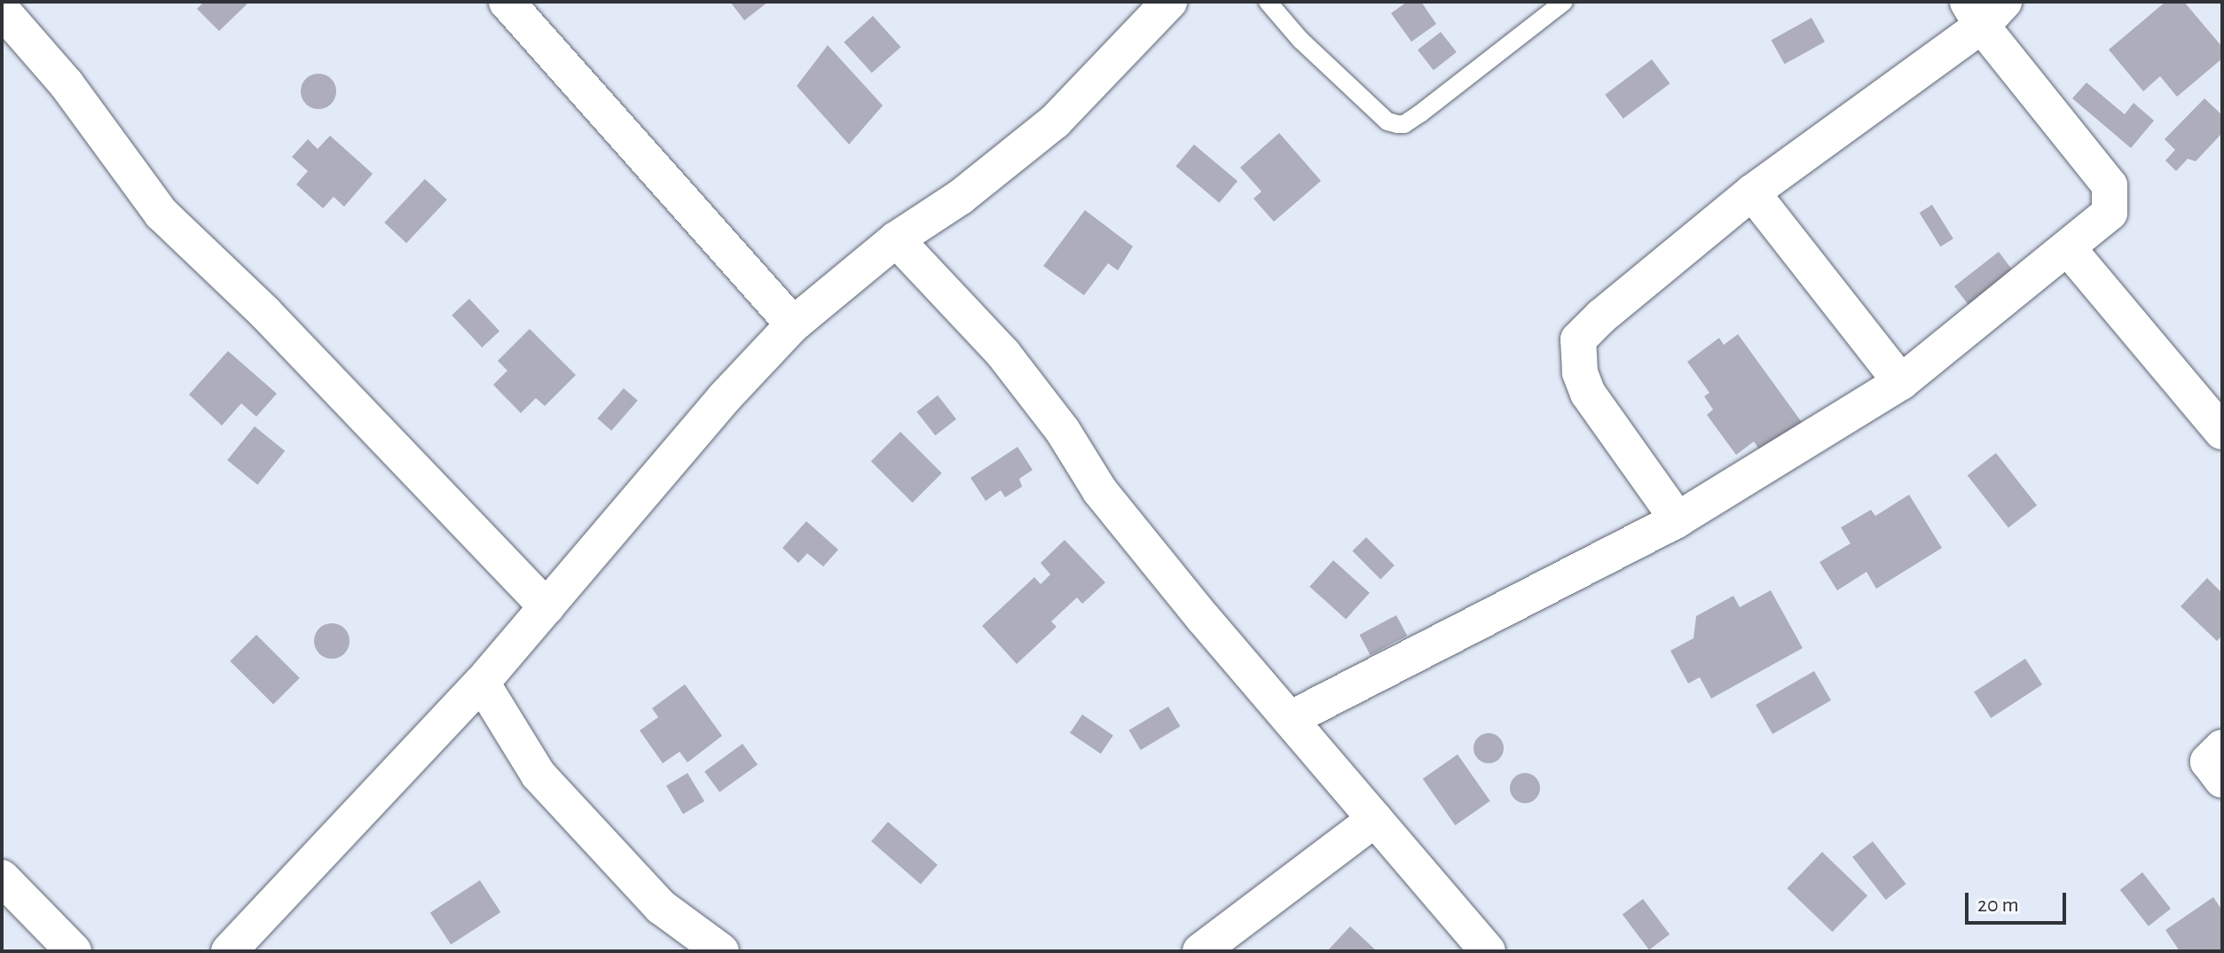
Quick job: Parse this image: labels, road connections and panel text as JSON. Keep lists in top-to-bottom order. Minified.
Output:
{"scale_bar":"20 m"}
